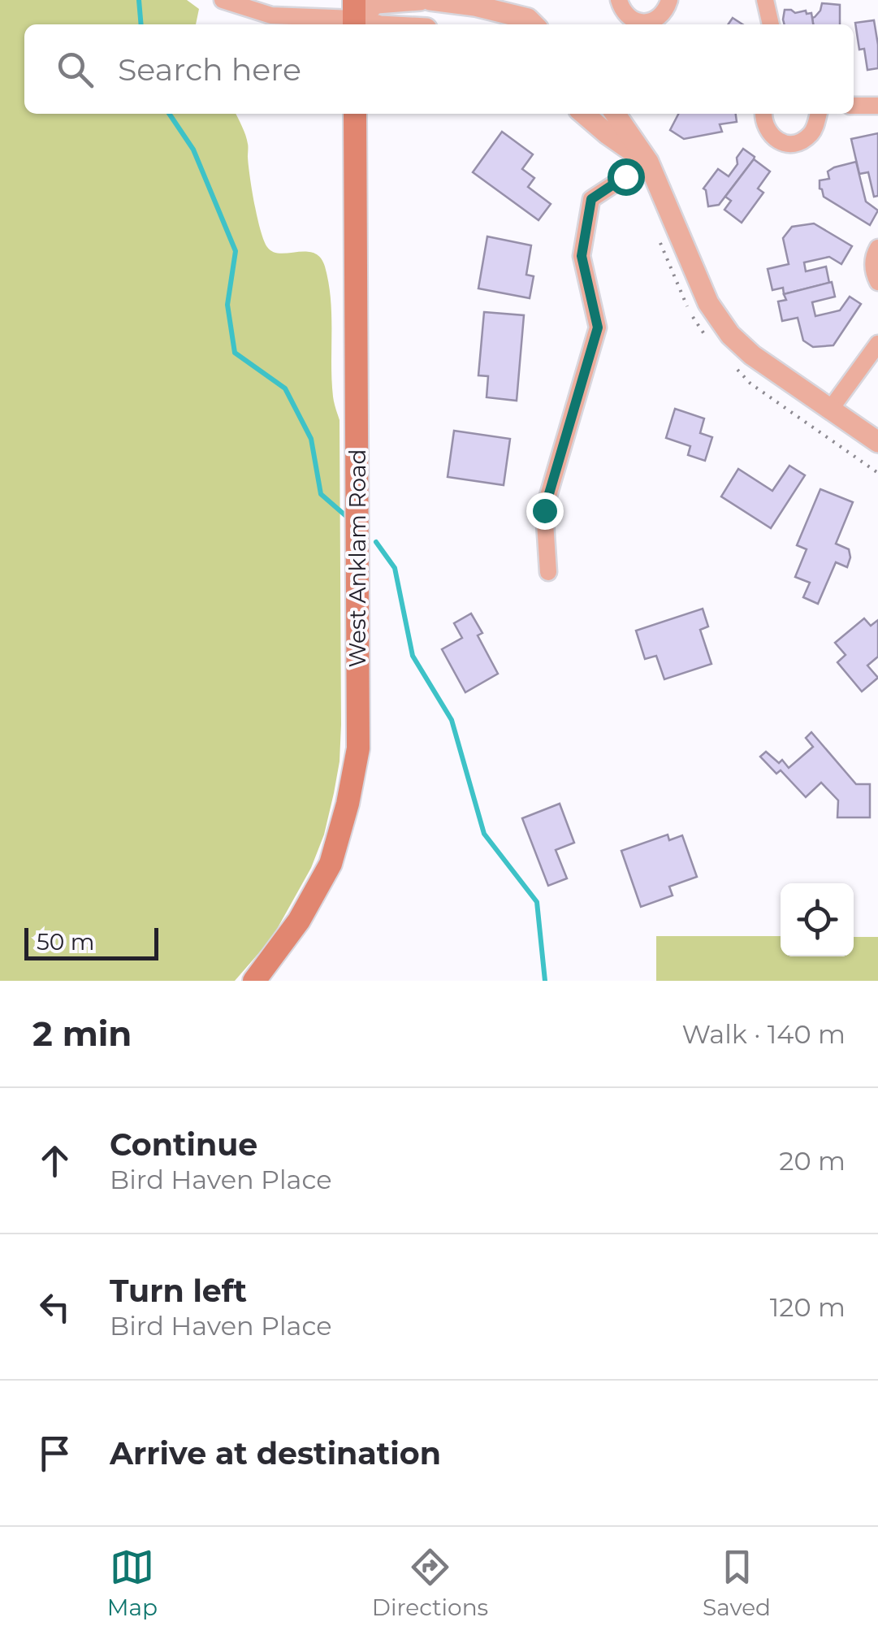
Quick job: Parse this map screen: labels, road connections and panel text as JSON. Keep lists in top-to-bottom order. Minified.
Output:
{"streets":{"main road":["West Anklam Road"]},"scale_bar":"50 m","page":{"search":"Search here","scale":"50 m","heading":["2 min","Walk · 140 m"],"list":[["Continue","Bird Haven Place","20 m"],["Turn left","Bird Haven Place","120 m"],"Arrive at destination"],"nav":["Map","Directions","Saved"]}}
